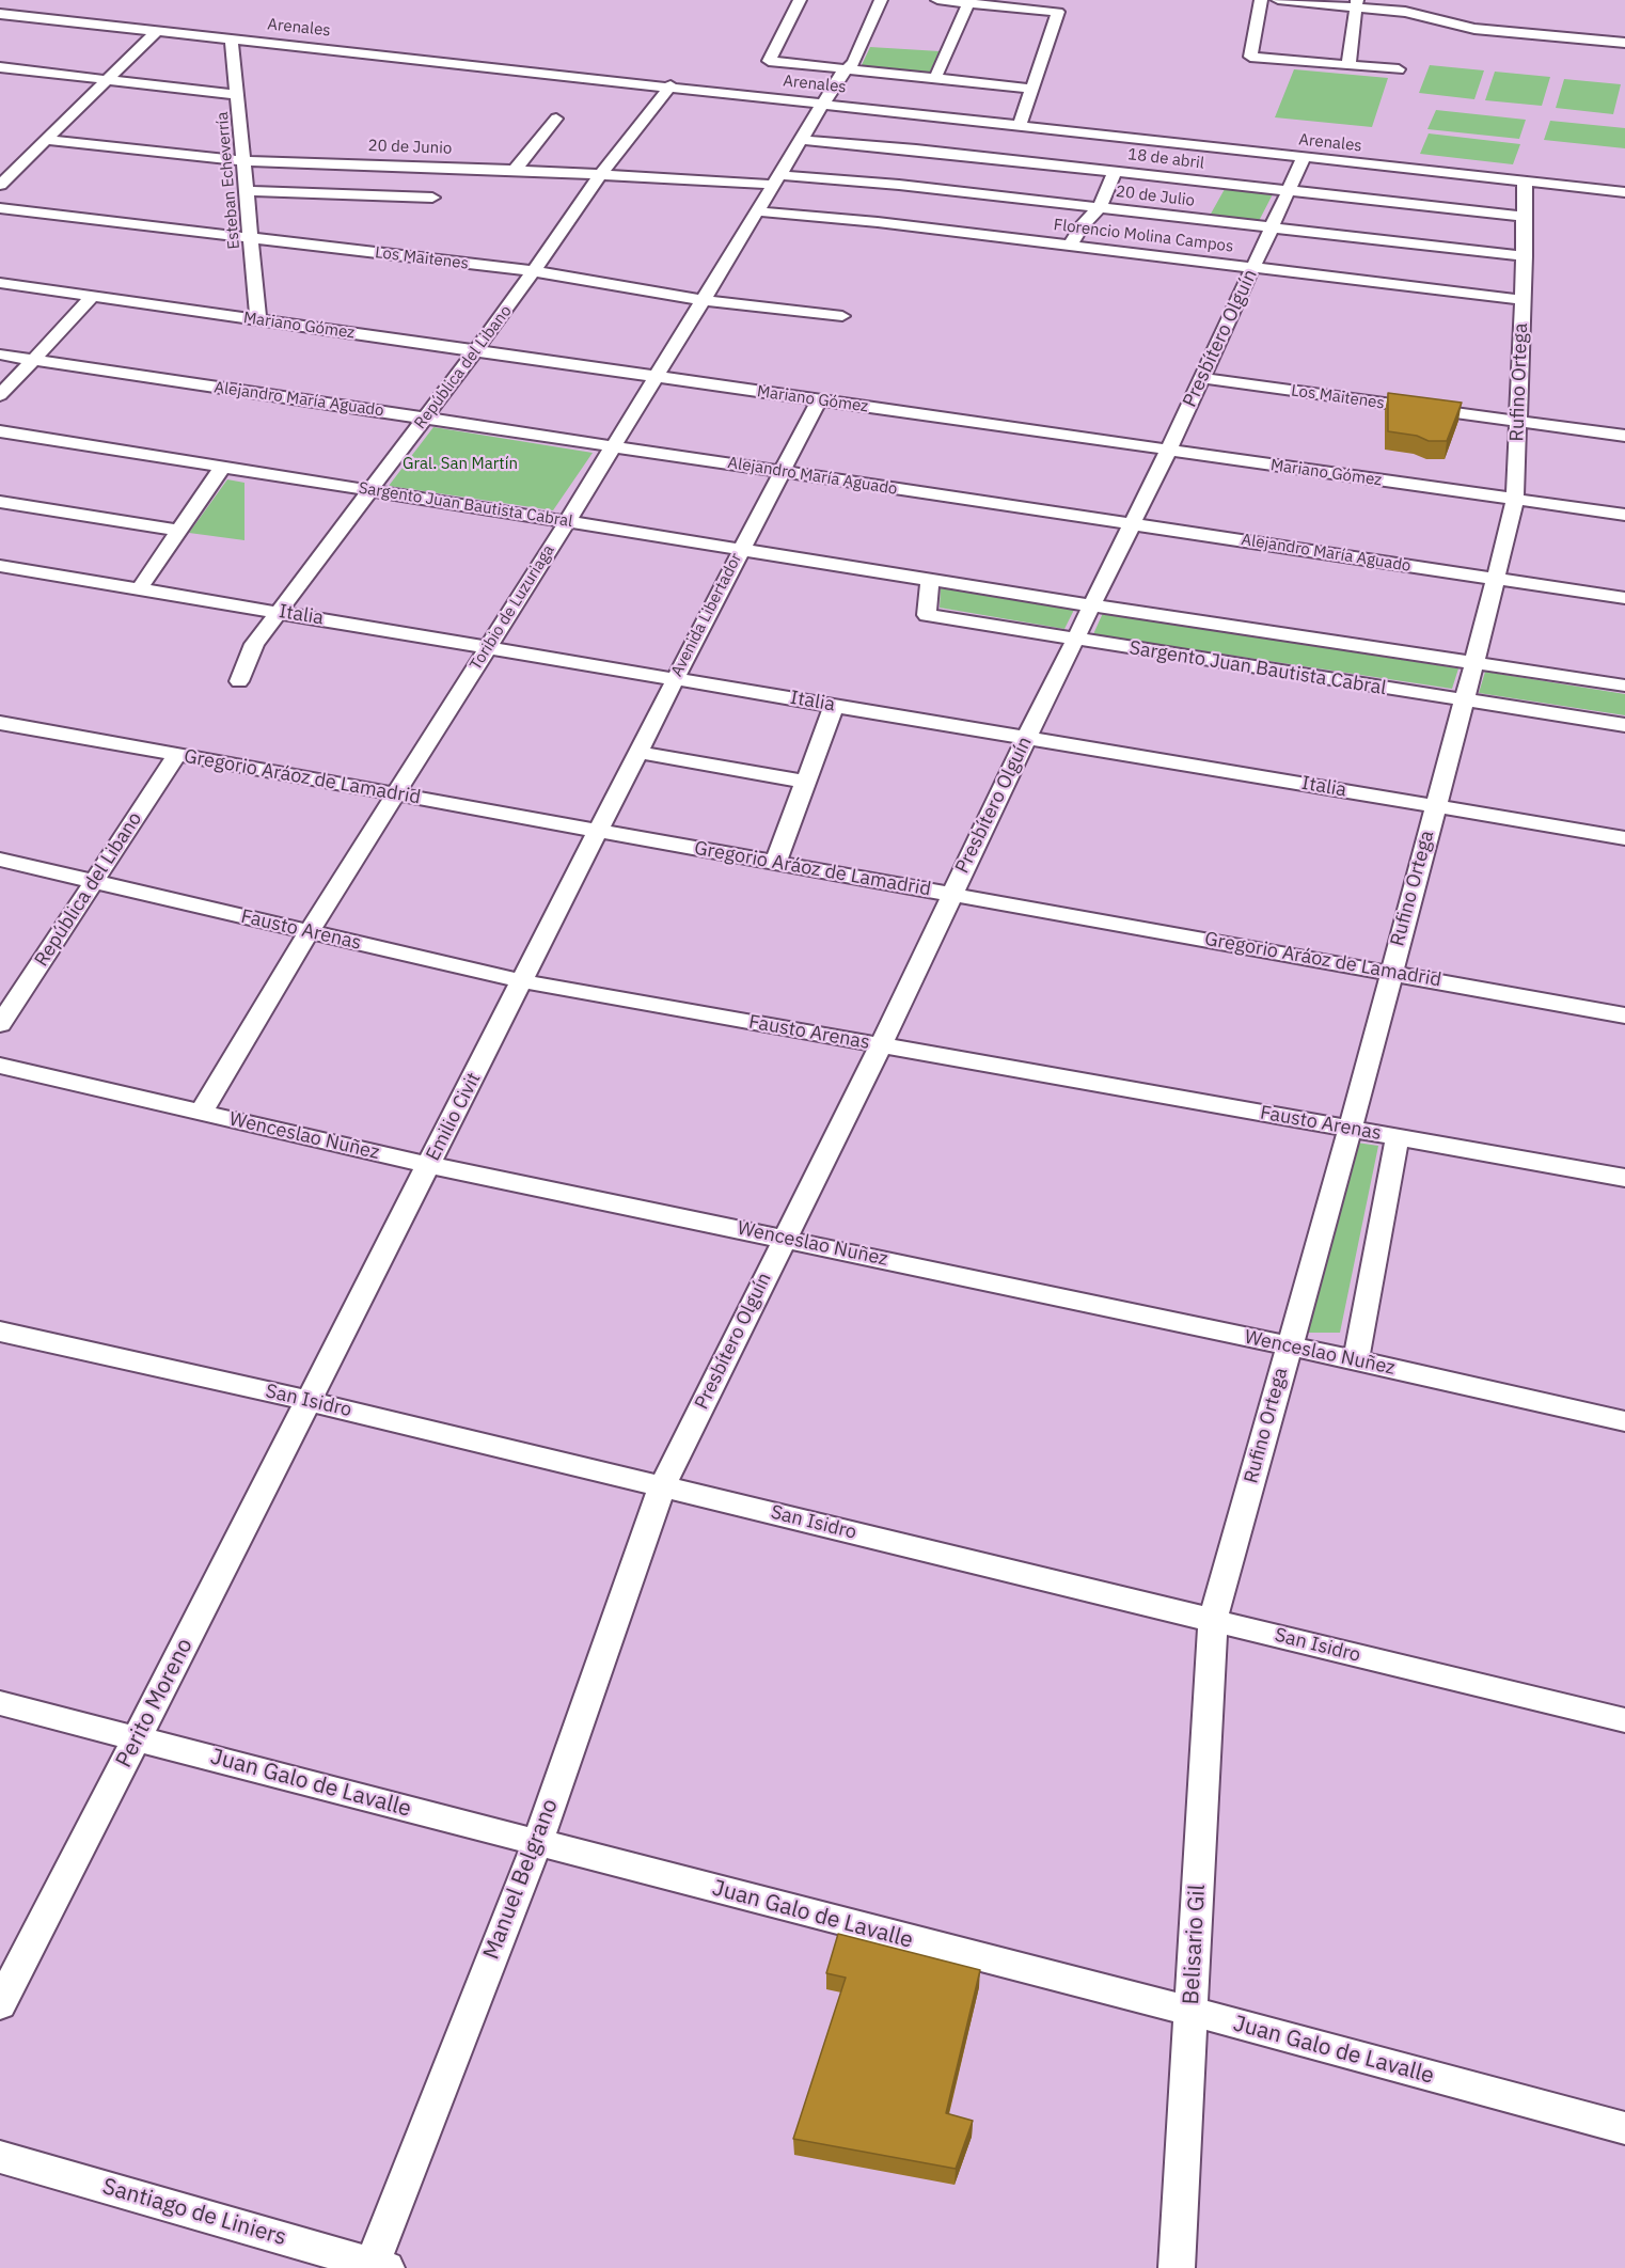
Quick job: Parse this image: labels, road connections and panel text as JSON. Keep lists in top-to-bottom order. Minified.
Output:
{"streets":{"street":["Arenales","20 de Junio","18 de abril","Esteban Echeverría","20 de Julio","Florencio Molina Campos","Los Maitenes","Mariano Gómez","Presbítero Olguín","República del Libano","Rufino Ortega","Alejandro María Aguado","Sargento Juan Bautista Cabral","Toribio de Luzuriaga","Italia","Avenida Libertador","Gregorio Aráoz de Lamadrid","Fausto Arenas","Emilio Civit","Wenceslao Nuñez","San Isidro","Perito Moreno","Juan Galo de Lavalle","Manuel Belgrano","Belisario Gil","Santiago de Liniers"]},"crossings":[["Arenales","Esteban Echeverría"],["Arenales","Presbítero Olguín"],["Arenales","República del Libano"],["Arenales","Rufino Ortega"],["Arenales","Toribio de Luzuriaga"],["20 de Junio","Esteban Echeverría"],["20 de Junio","20 de Julio"],["20 de Junio","República del Libano"],["20 de Junio","Toribio de Luzuriaga"],["18 de abril","Presbítero Olguín"],["18 de abril","Rufino Ortega"],["18 de abril","Toribio de Luzuriaga"],["Esteban Echeverría","Los Maitenes"],["Esteban Echeverría","Mariano Gómez"],["20 de Julio","Presbítero Olguín"],["20 de Julio","Rufino Ortega"],["20 de Julio","Toribio de Luzuriaga"],["Florencio Molina Campos","Presbítero Olguín"],["Florencio Molina Campos","Rufino Ortega"],["Florencio Molina Campos","Toribio de Luzuriaga"],["Los Maitenes","Presbítero Olguín"],["Los Maitenes","República del Libano"],["Los Maitenes","Rufino Ortega"],["Los Maitenes","Toribio de Luzuriaga"],["Mariano Gómez","Presbítero Olguín"],["Mariano Gómez","República del Libano"],["Mariano Gómez","Rufino Ortega"],["Mariano Gómez","Toribio de Luzuriaga"],["Mariano Gómez","Avenida Libertador"],["Presbítero Olguín","Alejandro María Aguado"],["Presbítero Olguín","Sargento Juan Bautista Cabral"],["Presbítero Olguín","Italia"],["Presbítero Olguín","Gregorio Aráoz de Lamadrid"],["Presbítero Olguín","Fausto Arenas"],["Presbítero Olguín","Wenceslao Nuñez"],["Presbítero Olguín","San Isidro"],["Presbítero Olguín","Manuel Belgrano"],["República del Libano","Alejandro María Aguado"],["República del Libano","Sargento Juan Bautista Cabral"],["República del Libano","Italia"],["República del Libano","Gregorio Aráoz de Lamadrid"],["República del Libano","Fausto Arenas"],["Rufino Ortega","Alejandro María Aguado"],["Rufino Ortega","Sargento Juan Bautista Cabral"],["Rufino Ortega","Italia"],["Rufino Ortega","Gregorio Aráoz de Lamadrid"],["Rufino Ortega","Fausto Arenas"],["Rufino Ortega","Wenceslao Nuñez"],["Rufino Ortega","San Isidro"],["Rufino Ortega","Belisario Gil"],["Alejandro María Aguado","Toribio de Luzuriaga"],["Alejandro María Aguado","Avenida Libertador"],["Sargento Juan Bautista Cabral","Toribio de Luzuriaga"],["Sargento Juan Bautista Cabral","Avenida Libertador"],["Toribio de Luzuriaga","Italia"],["Toribio de Luzuriaga","Gregorio Aráoz de Lamadrid"],["Toribio de Luzuriaga","Fausto Arenas"],["Toribio de Luzuriaga","Wenceslao Nuñez"],["Italia","Avenida Libertador"],["Avenida Libertador","Gregorio Aráoz de Lamadrid"],["Avenida Libertador","Emilio Civit"],["Gregorio Aráoz de Lamadrid","Emilio Civit"],["Fausto Arenas","Emilio Civit"],["Emilio Civit","Wenceslao Nuñez"],["Emilio Civit","San Isidro"],["Emilio Civit","Perito Moreno"],["San Isidro","Perito Moreno"],["San Isidro","Manuel Belgrano"],["San Isidro","Belisario Gil"],["Perito Moreno","Juan Galo de Lavalle"],["Juan Galo de Lavalle","Manuel Belgrano"],["Juan Galo de Lavalle","Belisario Gil"],["Manuel Belgrano","Santiago de Liniers"]],"parks":["Gral. San Martín"]}
